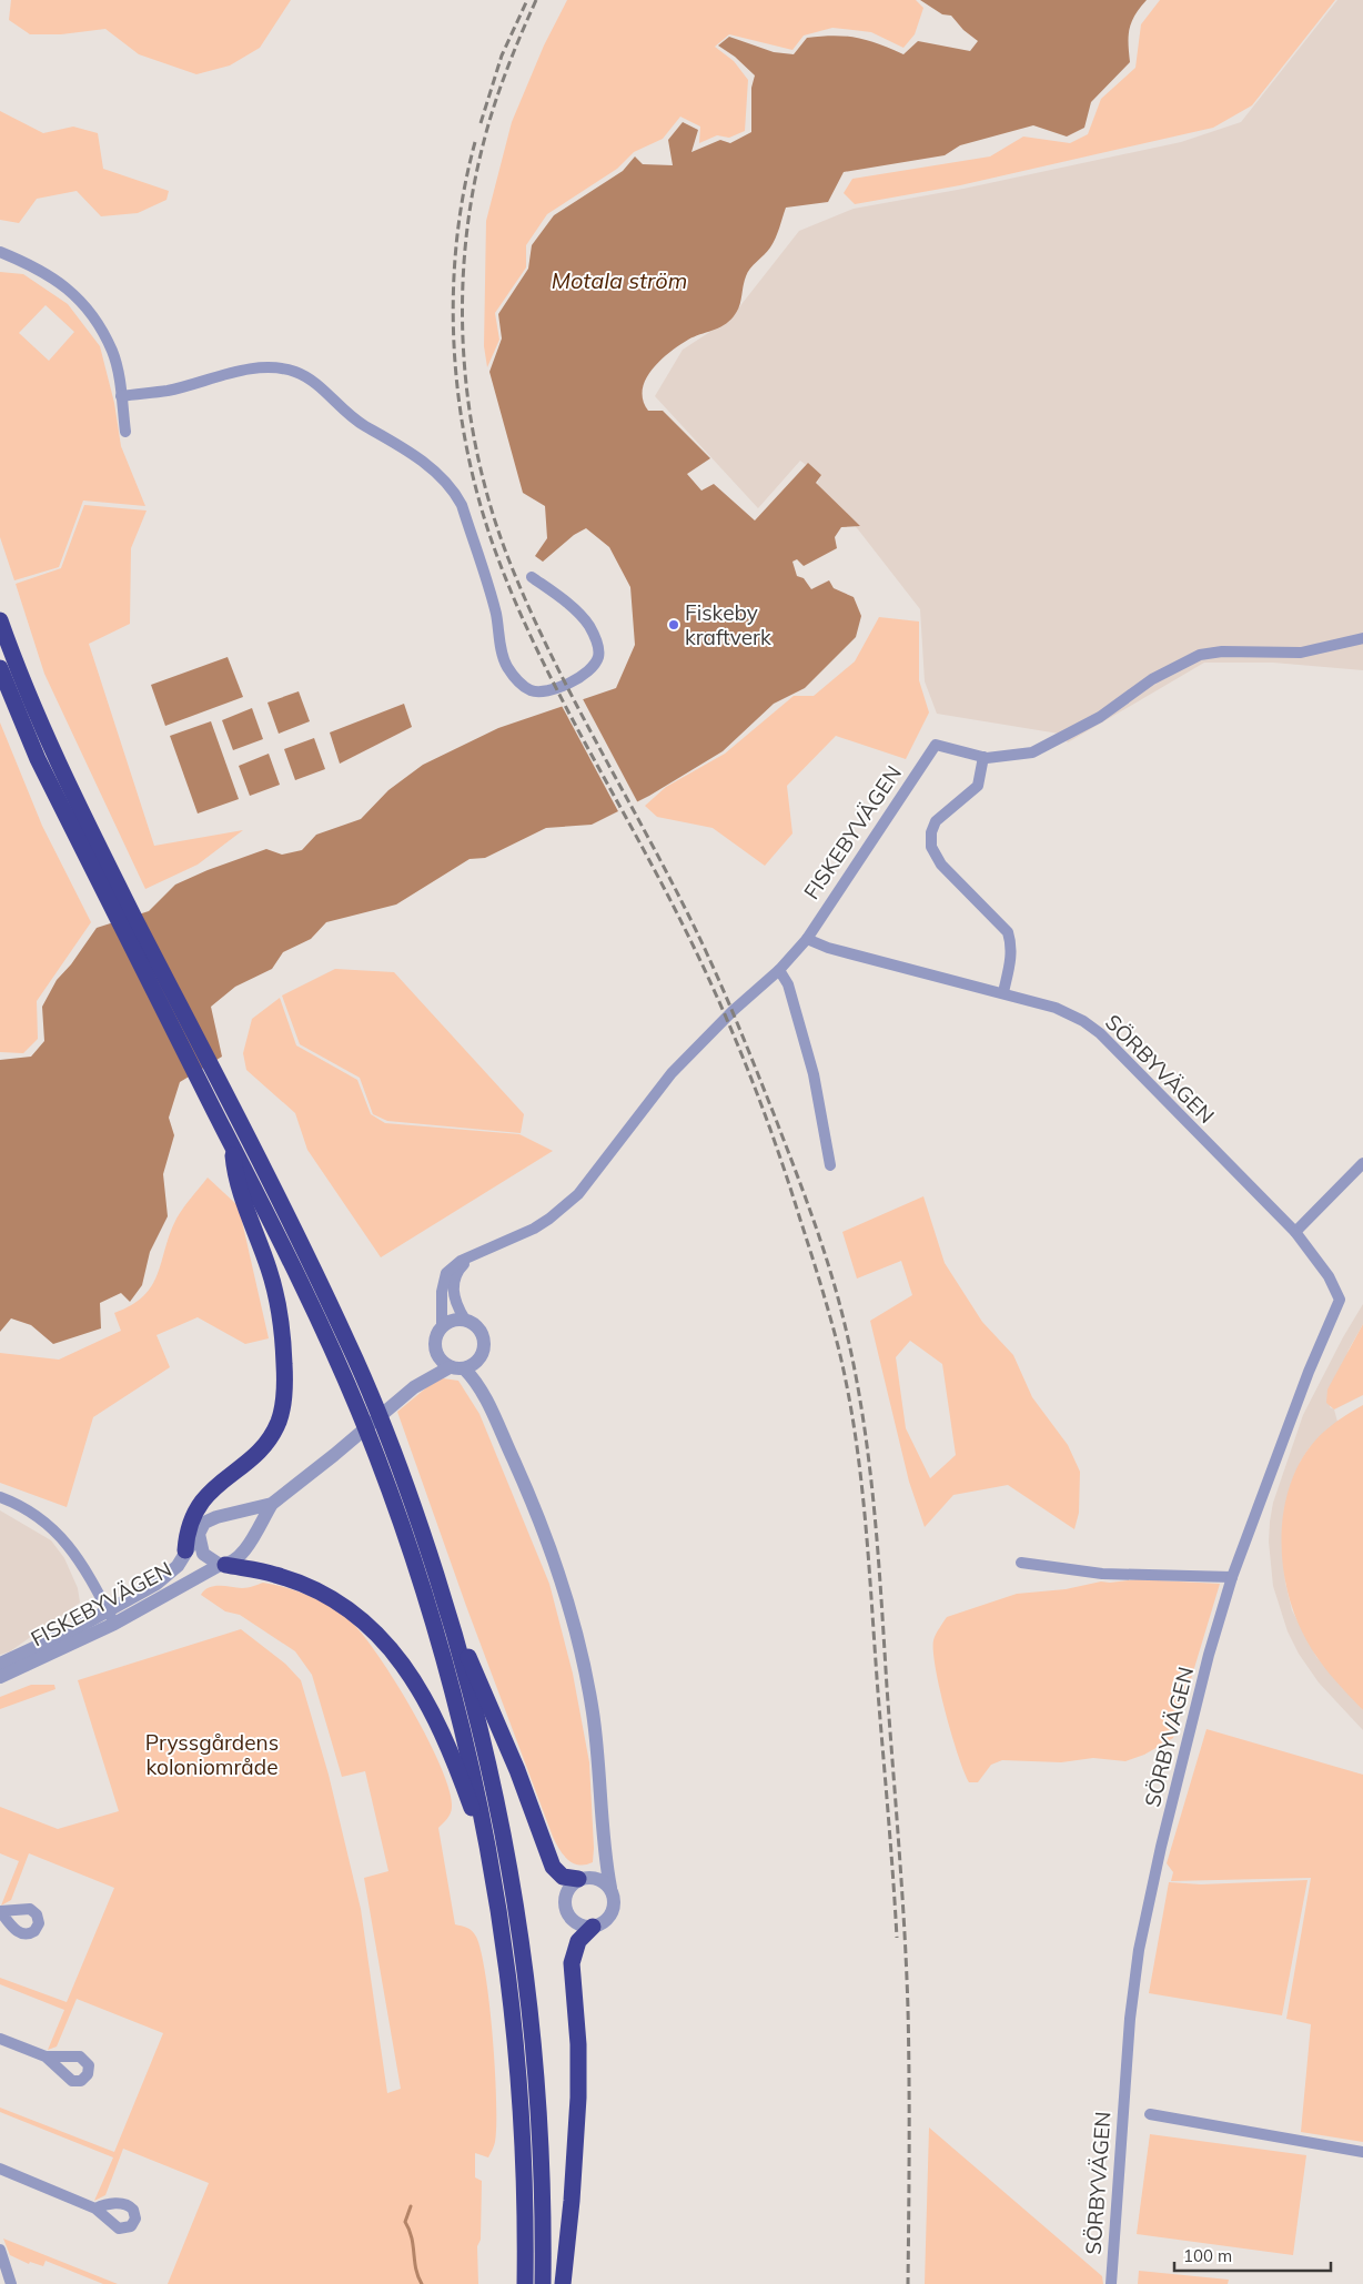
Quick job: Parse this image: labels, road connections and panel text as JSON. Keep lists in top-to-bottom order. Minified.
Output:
{"streets":{"street":["FISKEBYVÄGEN","SÖRBYVÄGEN"]},"crossings":[["FISKEBYVÄGEN","SÖRBYVÄGEN"]],"water":["Motala ström"],"parks":["Pryssgårdens koloniområde"],"places":["Fiskeby kraftverk"],"scale_bar":"100 m"}
